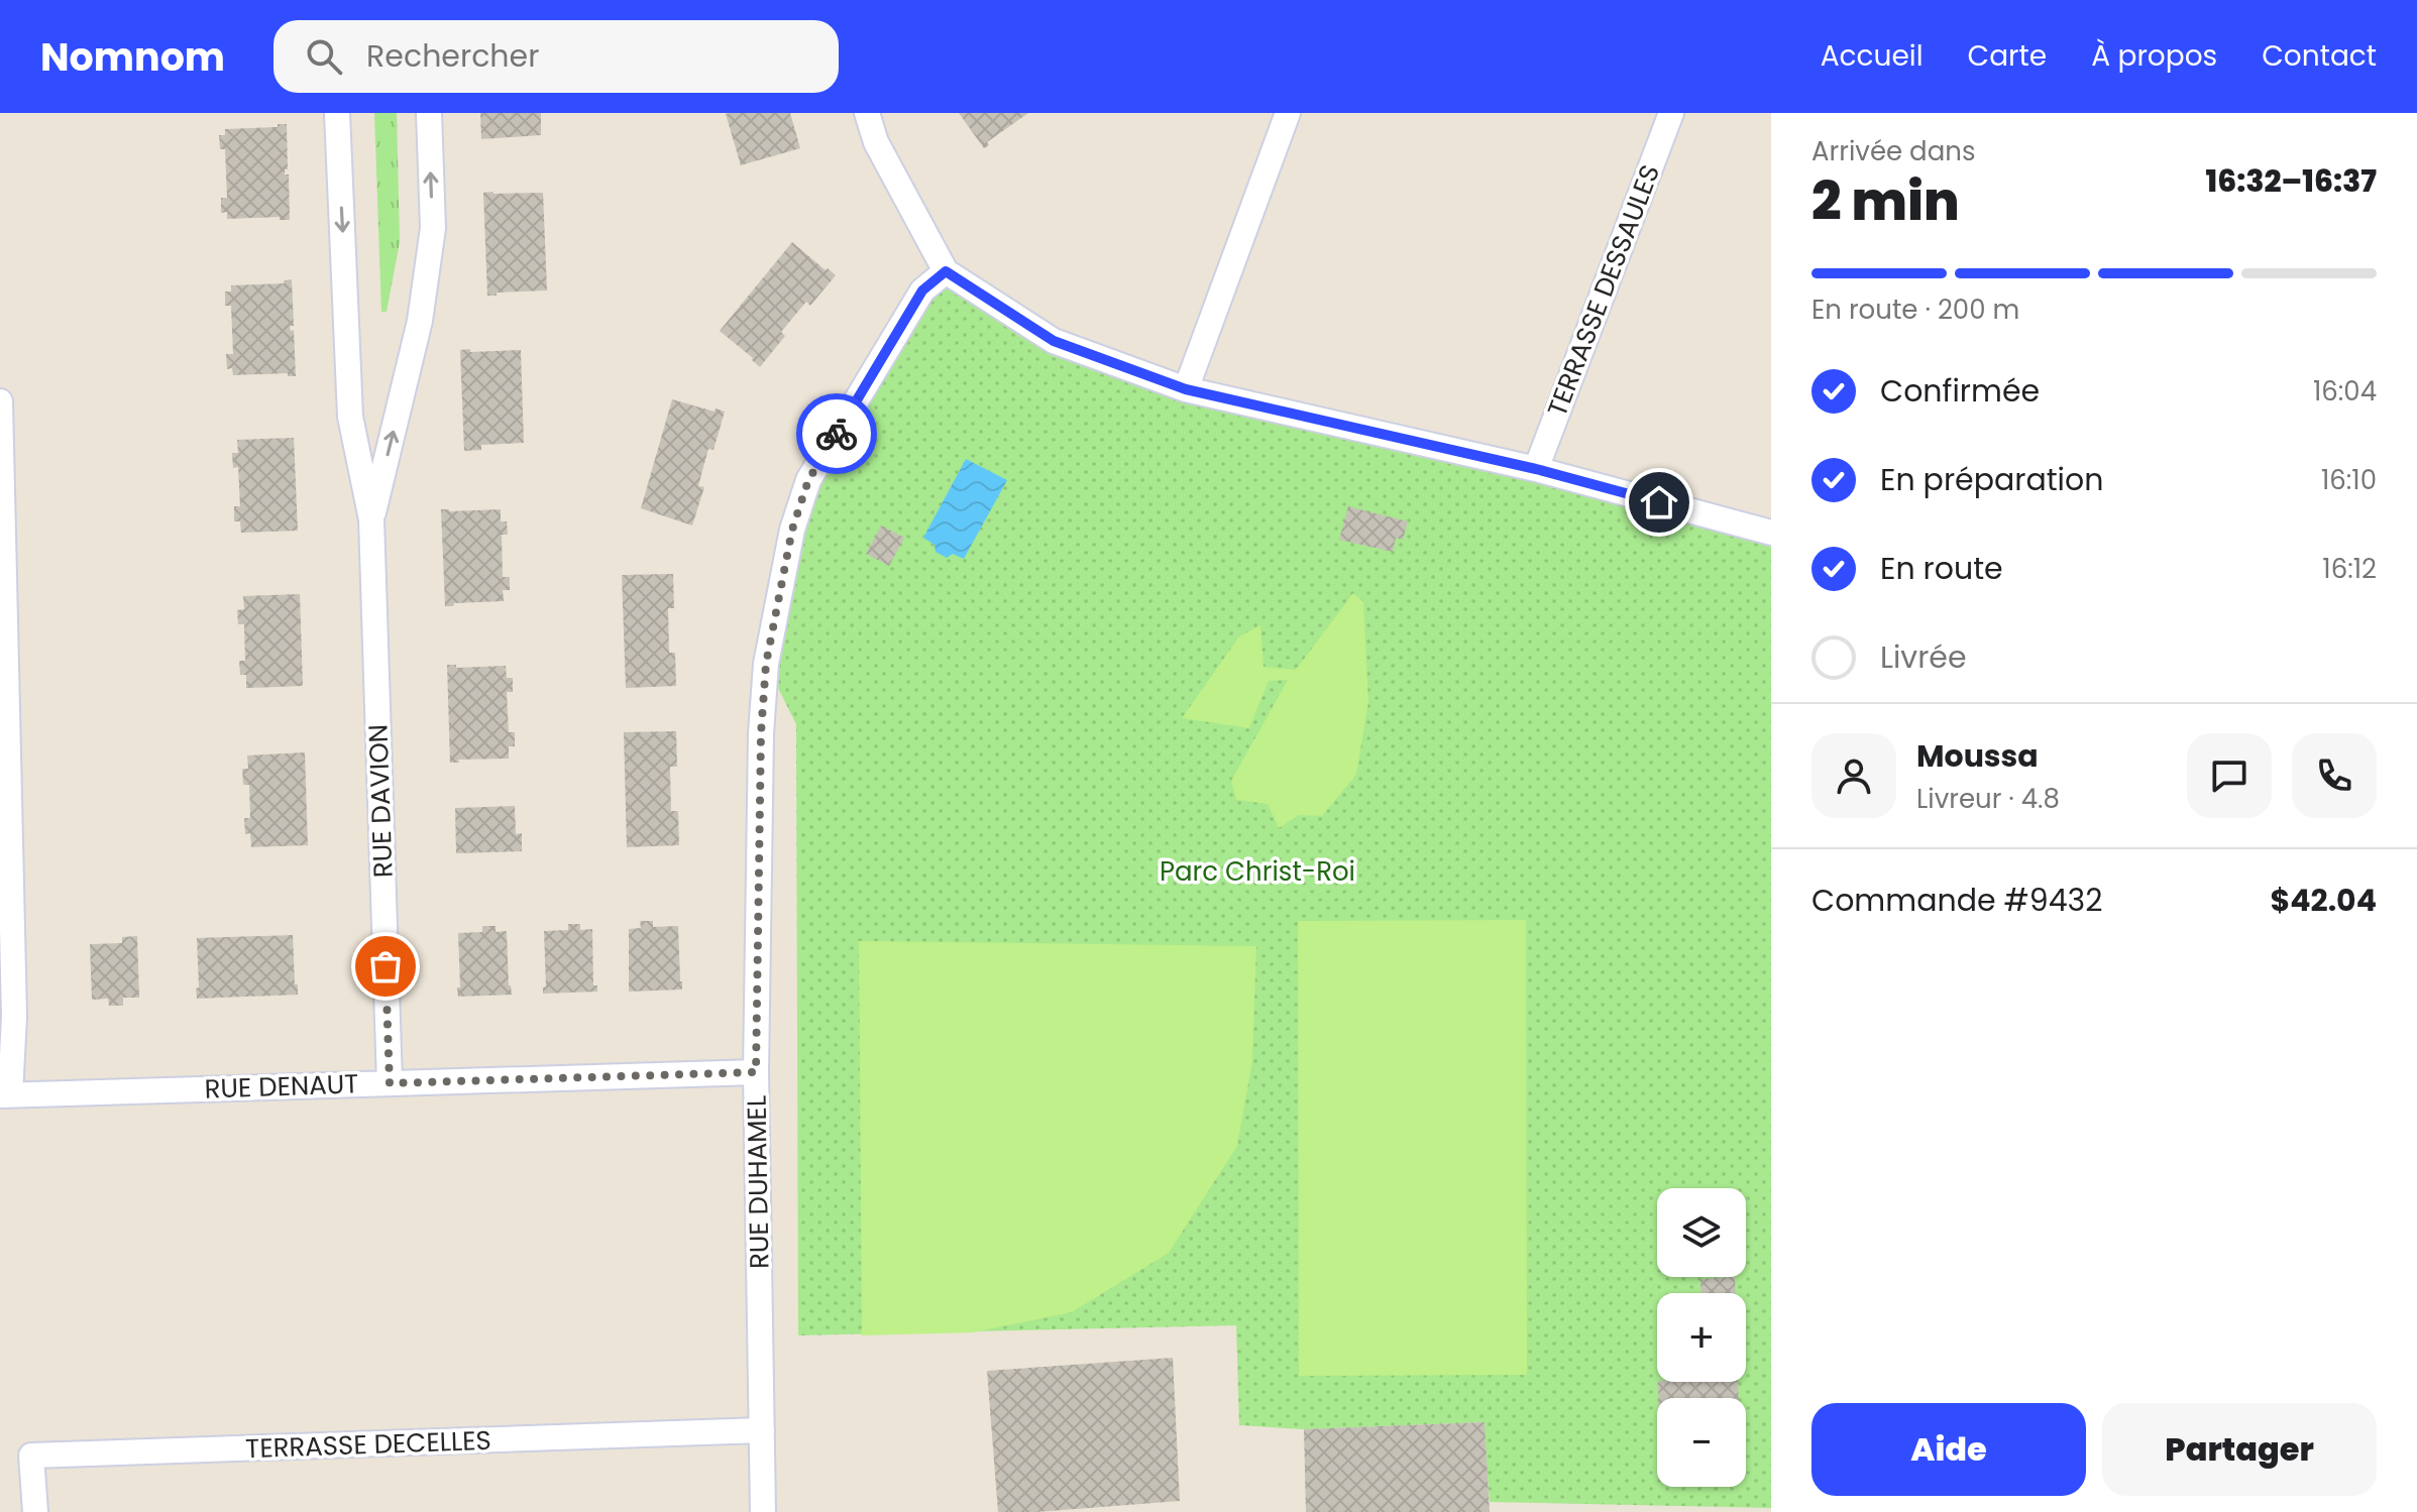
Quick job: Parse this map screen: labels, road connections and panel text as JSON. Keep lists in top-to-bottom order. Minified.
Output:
{"streets":{"street":["TERRASSE DESSAULES","RUE DAVION","RUE DENAUT","RUE DUHAMEL","TERRASSE DECELLES"]},"crossings":[["RUE DAVION","RUE DENAUT"],["RUE DENAUT","RUE DUHAMEL"],["RUE DUHAMEL","TERRASSE DECELLES"]],"parks":["Parc Christ-Roi"],"page":{"header":"Nomnom","search":"Rechercher","nav":["Accueil","Carte","À propos","Contact"],"heading":["2 min","Arrivée dans","16:32–16:37"],"panel":["Moussa","Livreur · 4.8","Commande #9432","$42.04"],"bar":"En route · 200 m","list":[["Confirmée","16:04"],["En préparation","16:10"],["En route","16:12"],"Livrée"],"map_buttons":["+","−"],"buttons":["Aide","Partager"]}}
